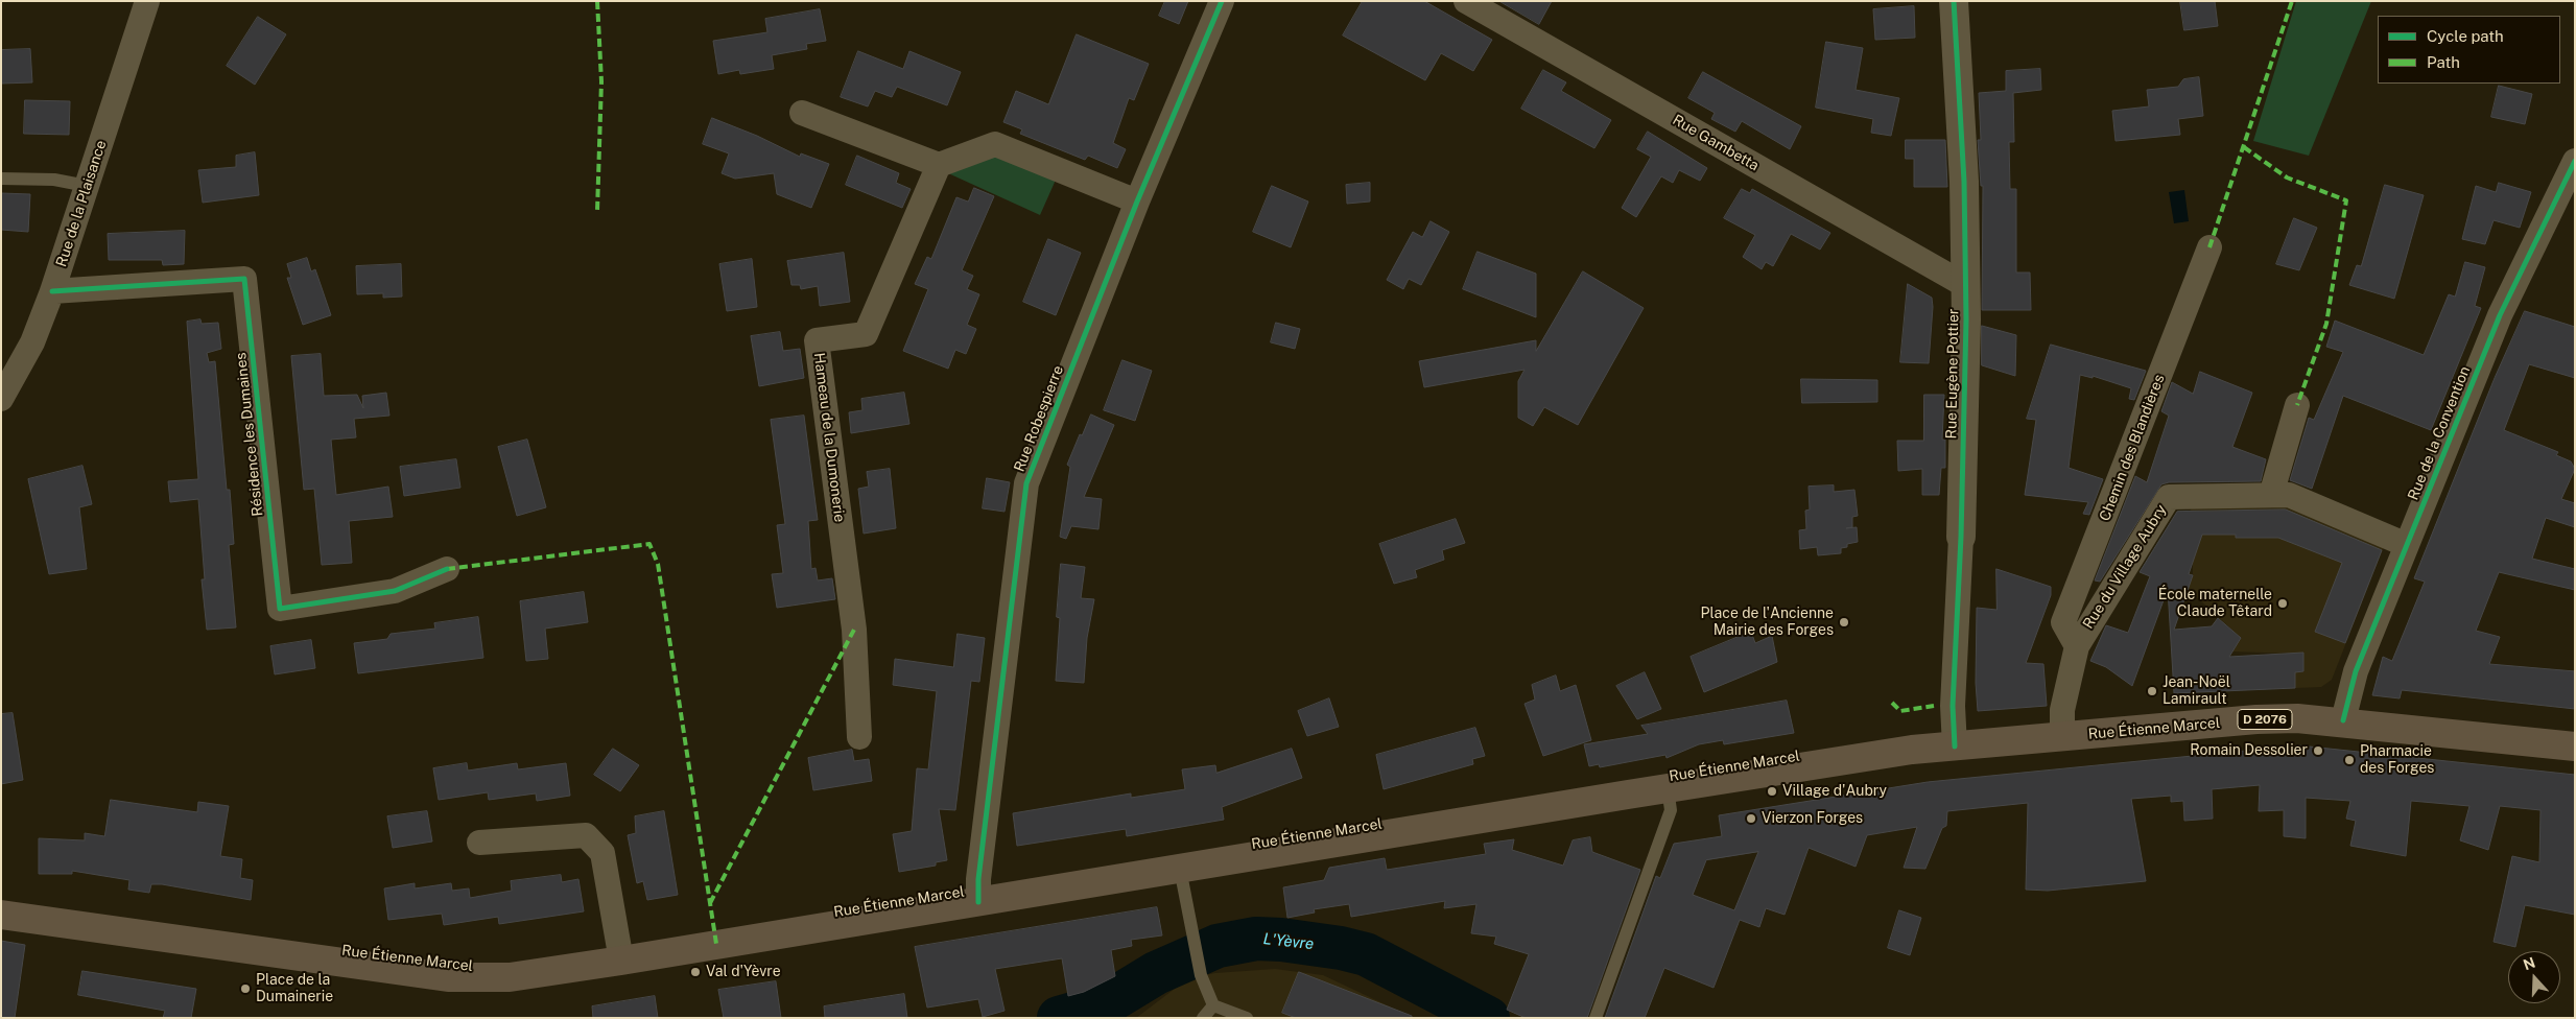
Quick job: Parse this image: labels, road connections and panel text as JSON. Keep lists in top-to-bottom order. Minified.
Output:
{"streets":{"main road":["D 2076","Rue Étienne Marcel"],"street":["Rue Gambetta","Rue de la Plaisance","Rue Eugène Pottier","Rue Robespierre","Rue de la Convention","Résidence les Dumaines","Hameau de la Dumonerie","Chemin des Blandières","Rue du Village Aubry"]},"crossings":[["Rue Gambetta","Rue Eugène Pottier"],["Rue de la Plaisance","Résidence les Dumaines"],["Rue Eugène Pottier","Rue Étienne Marcel"],["Rue Robespierre","Rue Étienne Marcel"],["Rue de la Convention","Rue du Village Aubry"],["Rue de la Convention","Rue Étienne Marcel"],["Chemin des Blandières","Rue du Village Aubry"],["Rue du Village Aubry","Rue Étienne Marcel"]],"water":["L'Yèvre"],"places":["École maternelle Claude Têtard","Place de l'Ancienne Mairie des Forges","Jean-Noël Lamirault","Romain Dessolier","Pharmacie des Forges","Village d'Aubry","Vierzon Forges","Val d'Yèvre","Place de la Dumainerie"],"legend":["Cycle path","Path"],"north":"top"}
